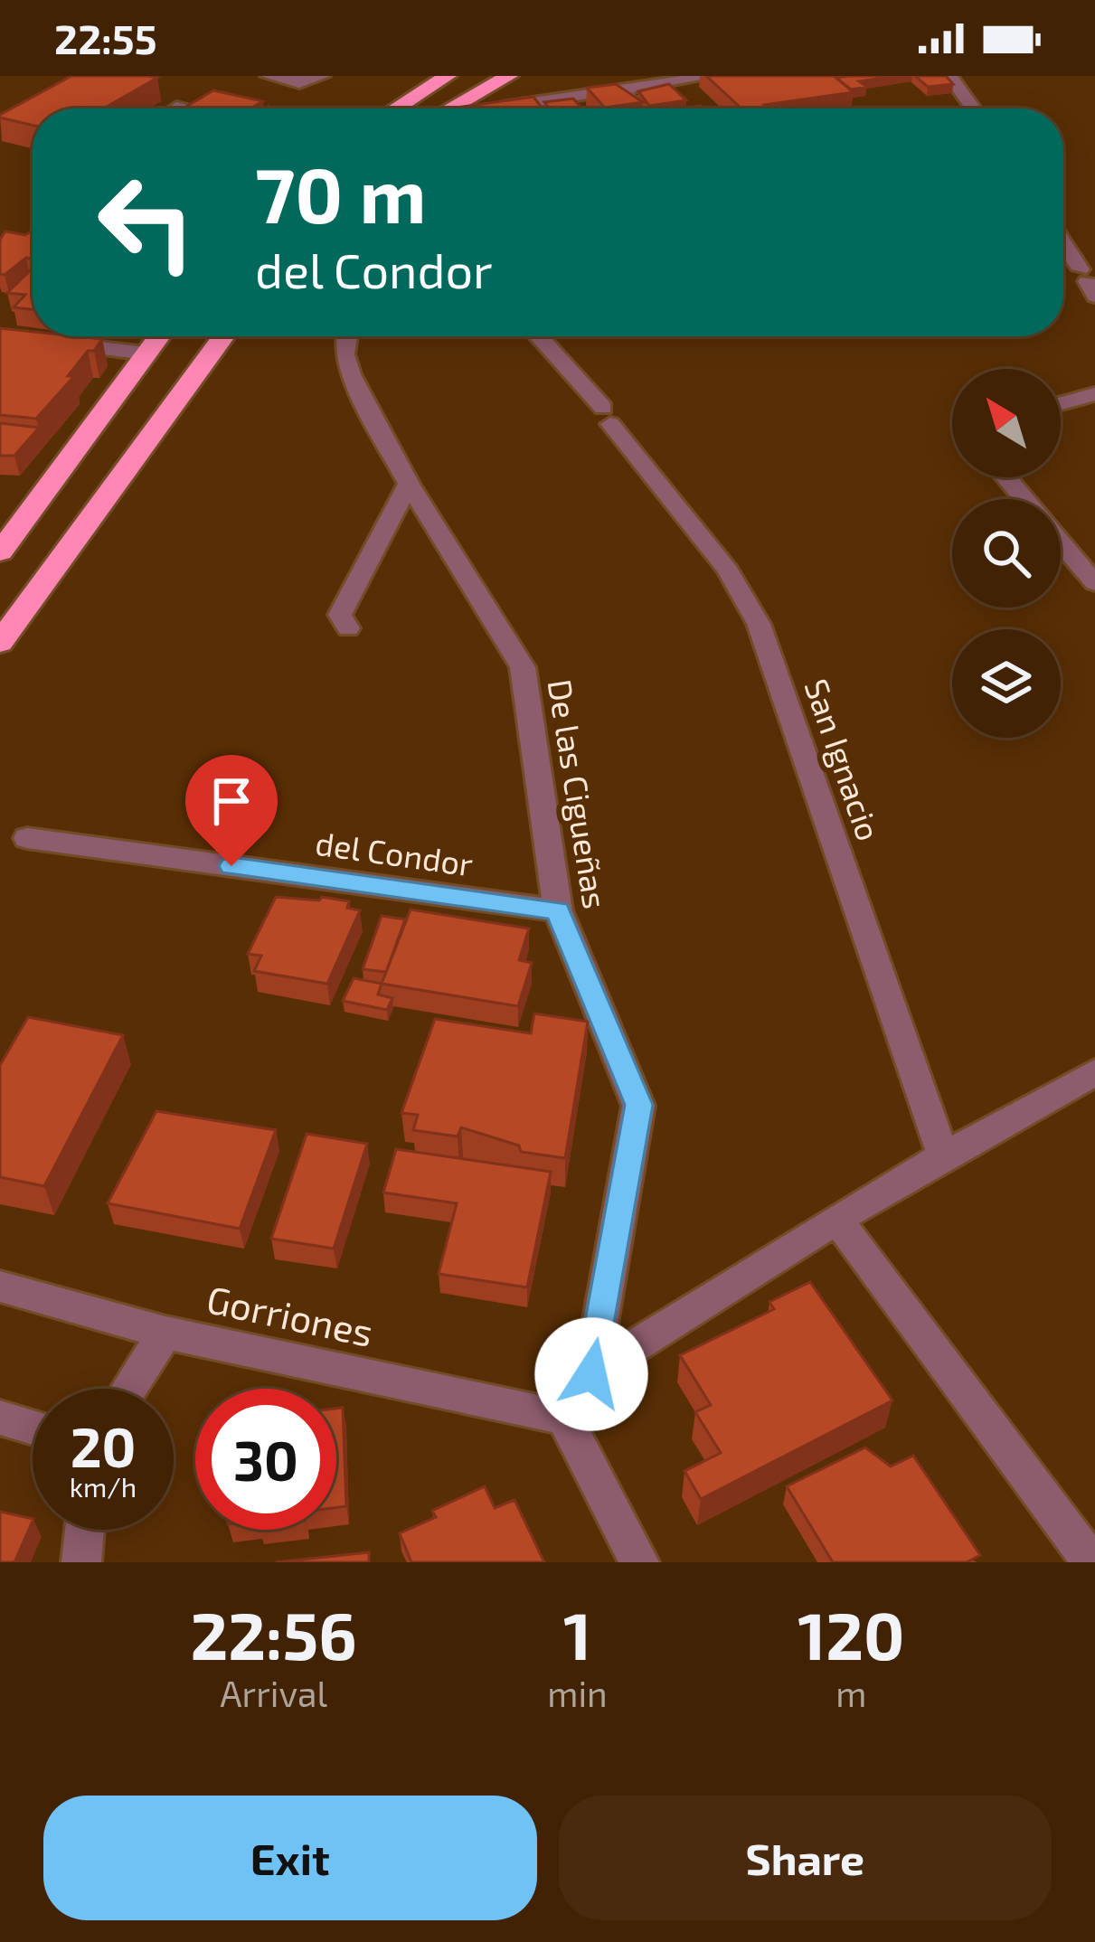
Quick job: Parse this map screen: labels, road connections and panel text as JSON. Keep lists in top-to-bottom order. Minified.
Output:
{"streets":{"street":["San Ignacio","De las Cigueñas","del Condor","Gorriones"]},"crossings":[["De las Cigueñas","del Condor"],["De las Cigueñas","Gorriones"]],"north":"top left","page":{"status":"22:55","turn":["70 m","del Condor"],"speed":"20 km/h","limit":"30","eta":["22:56","Arrival","1","min","120","m"],"buttons":["Exit","Share"]}}
